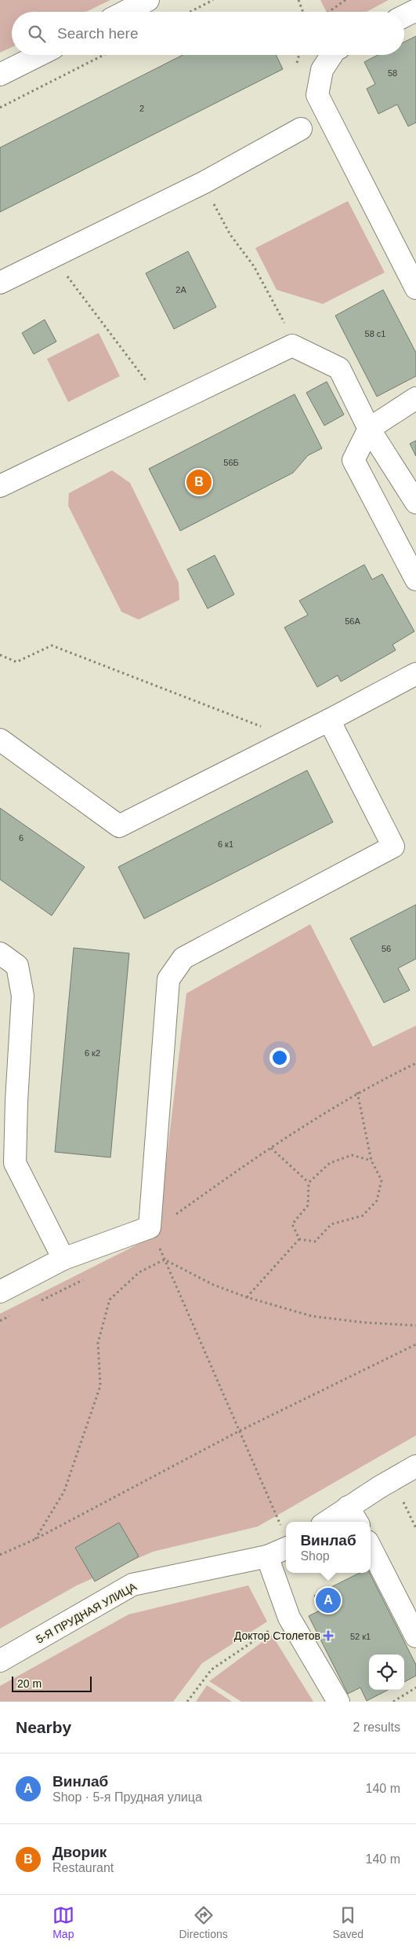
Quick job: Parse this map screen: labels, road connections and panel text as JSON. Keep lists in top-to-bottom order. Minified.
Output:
{"streets":{"street":["5-Я ПРУДНАЯ УЛИЦА"]},"places":{"health":["Доктор Столетов"]},"house_numbers":["58","2","2А","58 с1","56Б","56А","6","6 к1","56","6 к2","52 к1"],"scale_bar":"20 m","page":{"search":"Search here","pins":["B","A"],"popup":["Винлаб","Shop"],"scale":"20 m","heading":["Nearby","2 results"],"list":[{"mark":"A","name":"Винлаб","note":"Shop · 5-я Прудная улица","value":"140 m"},{"mark":"B","name":"Дворик","note":"Restaurant","value":"140 m"}],"nav":["Map","Directions","Saved"]}}
